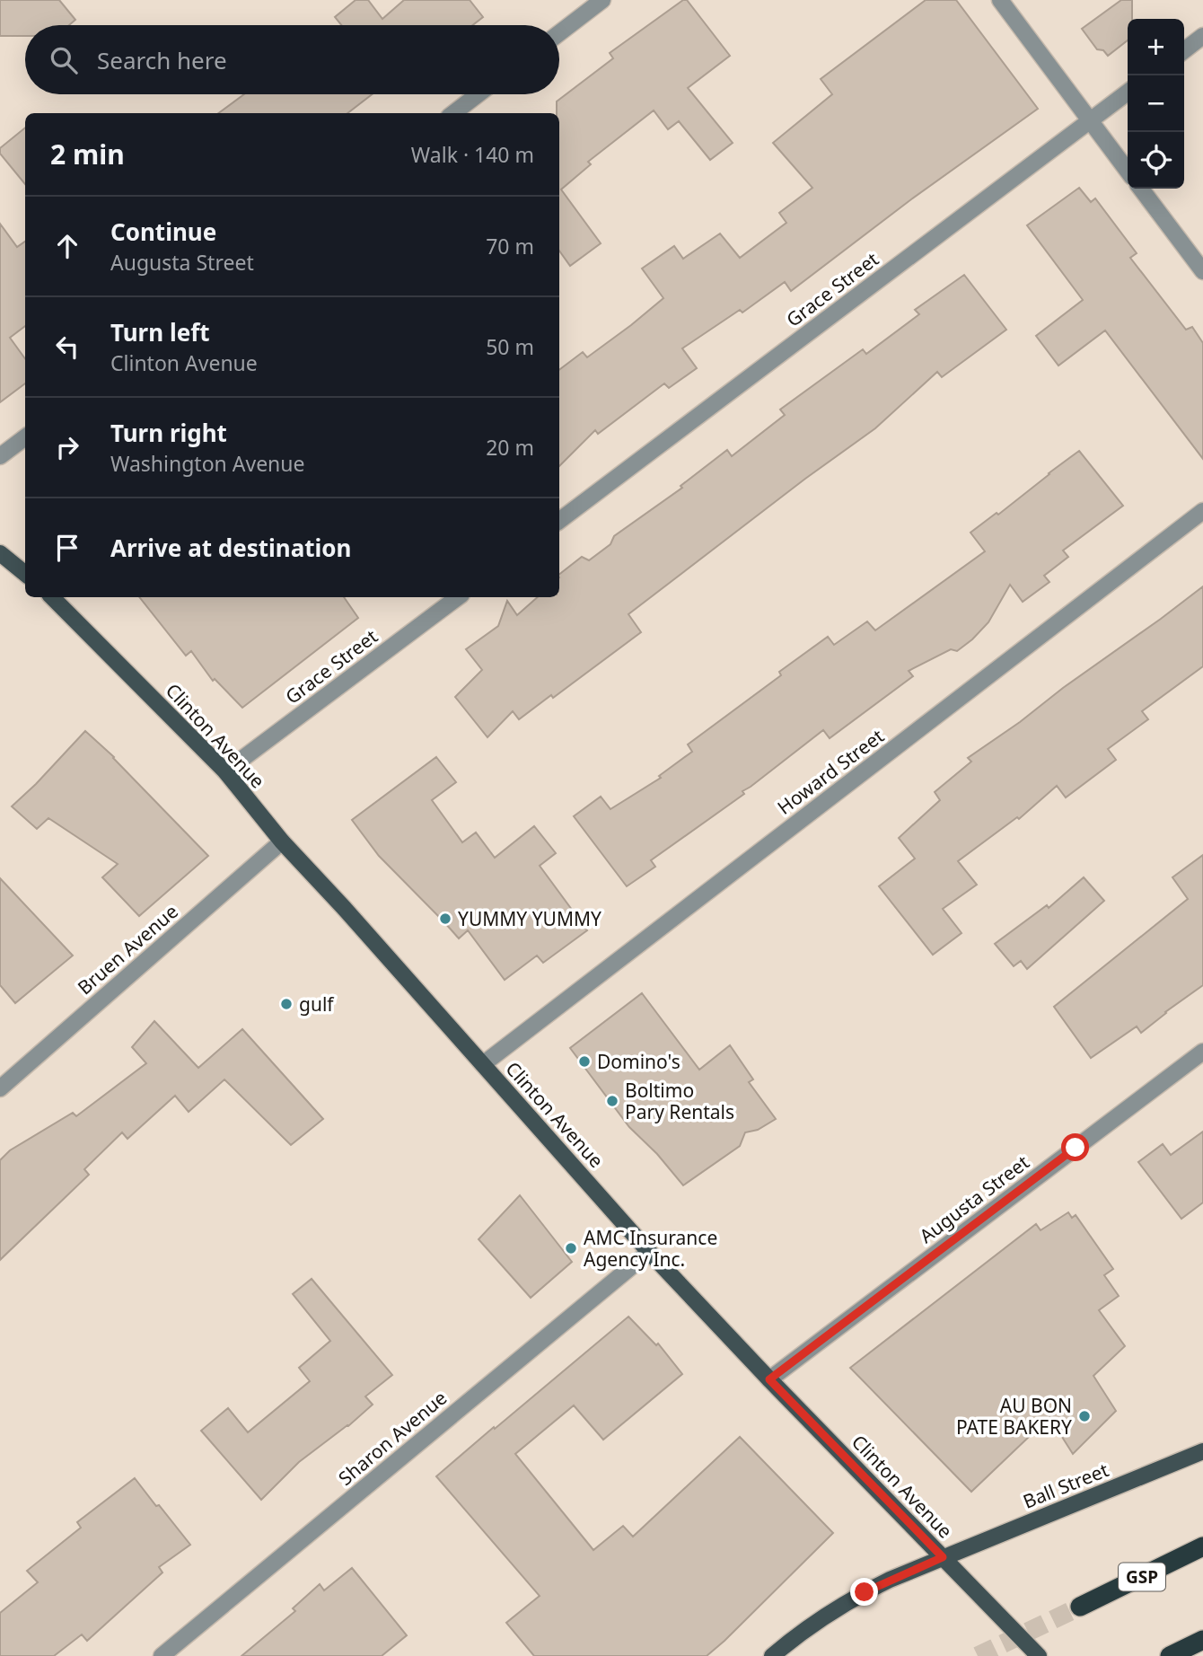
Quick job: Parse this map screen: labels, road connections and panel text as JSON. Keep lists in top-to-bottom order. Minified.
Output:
{"streets":{"highway":["GSP"],"main road":["Clinton Avenue","Ball Street"],"street":["Grace Street","Howard Street","Bruen Avenue","Augusta Street","Sharon Avenue"]},"crossings":[["Grace Street","Clinton Avenue"],["Clinton Avenue","Howard Street"],["Clinton Avenue","Bruen Avenue"],["Clinton Avenue","Augusta Street"],["Clinton Avenue","Sharon Avenue"],["Clinton Avenue","Ball Street"]],"places":["YUMMY YUMMY","gulf","Domino's","Boltimo Pary Rentals","AMC Insurance Agency Inc.","AU BON PATE BAKERY"],"page":{"map_buttons":["+","−"],"search":"Search here","heading":["2 min","Walk · 140 m"],"list":[["Continue","Augusta Street","70 m"],["Turn left","Clinton Avenue","50 m"],["Turn right","Washington Avenue","20 m"],"Arrive at destination"]}}
